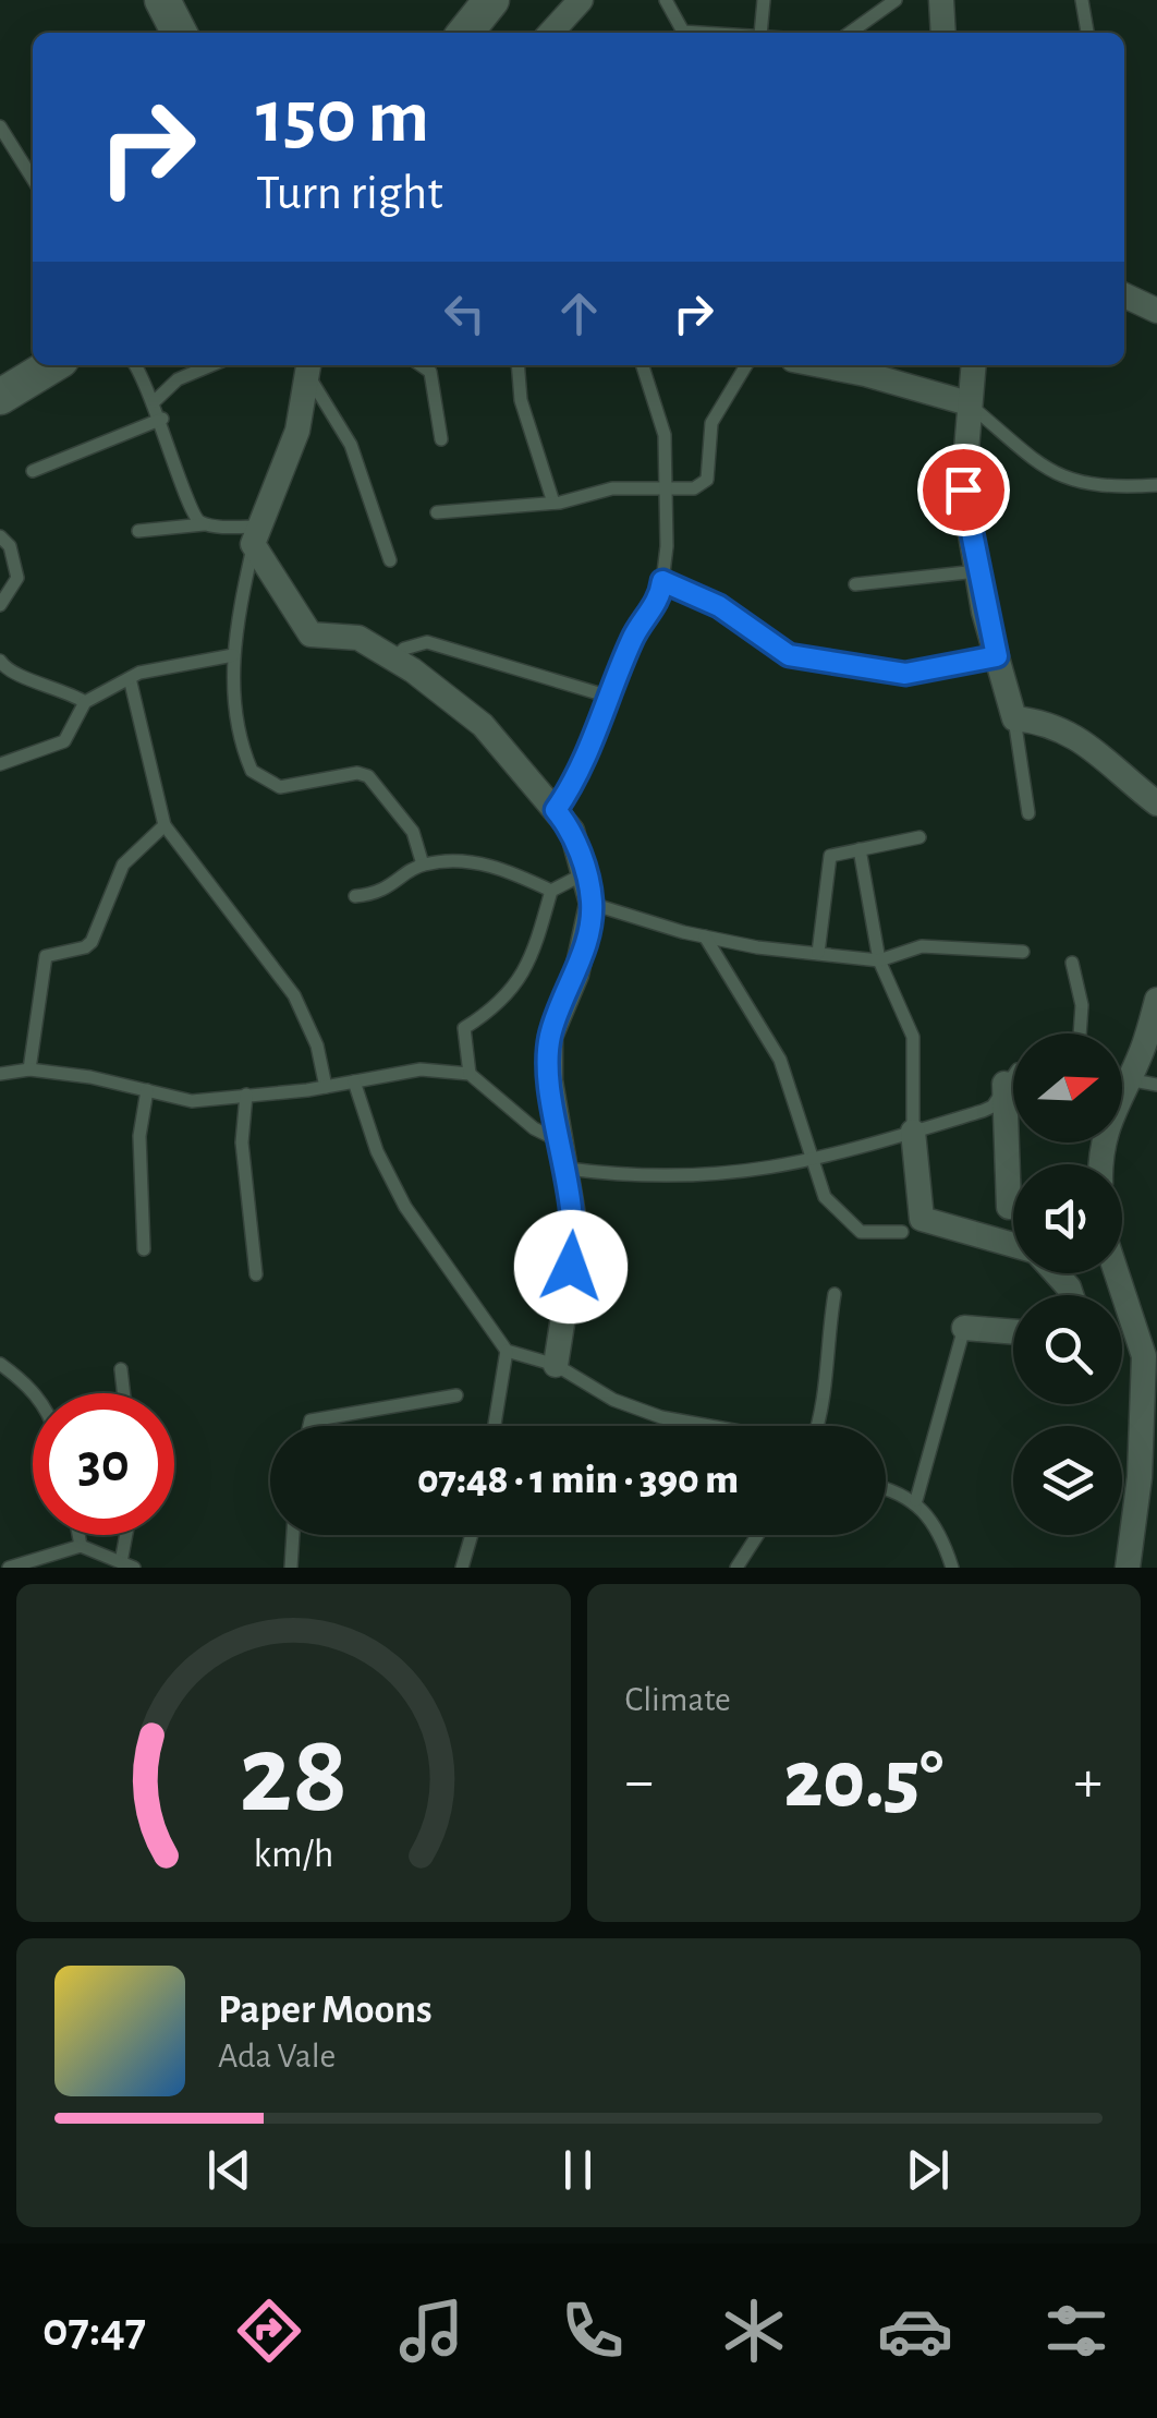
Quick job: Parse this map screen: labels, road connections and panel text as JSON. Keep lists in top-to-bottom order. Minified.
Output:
{"north":"right","page":{"turn":["150 m","Turn right"],"limit":"30","trip":"07:48 · 1 min · 390 m","tile":"Climate","heat":["−","20.5°","+"],"song":["Paper Moons","Ada Vale"],"tabs":"07:47","gauge":["28","km/h"]}}
